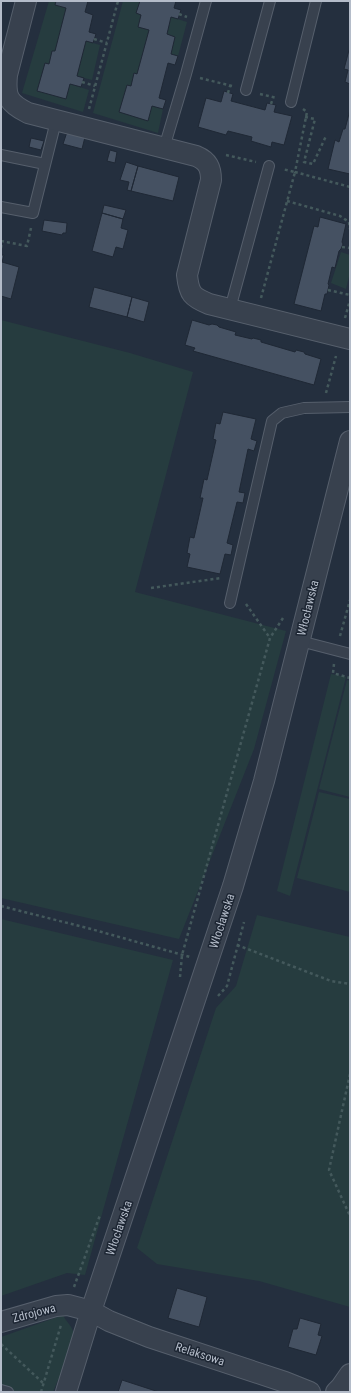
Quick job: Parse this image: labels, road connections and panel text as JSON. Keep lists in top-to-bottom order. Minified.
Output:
{"streets":{"street":["Włocławska","Zdrojowa","Relaksowa"]},"crossings":[["Włocławska","Zdrojowa"],["Włocławska","Relaksowa"],["Zdrojowa","Relaksowa"]]}
